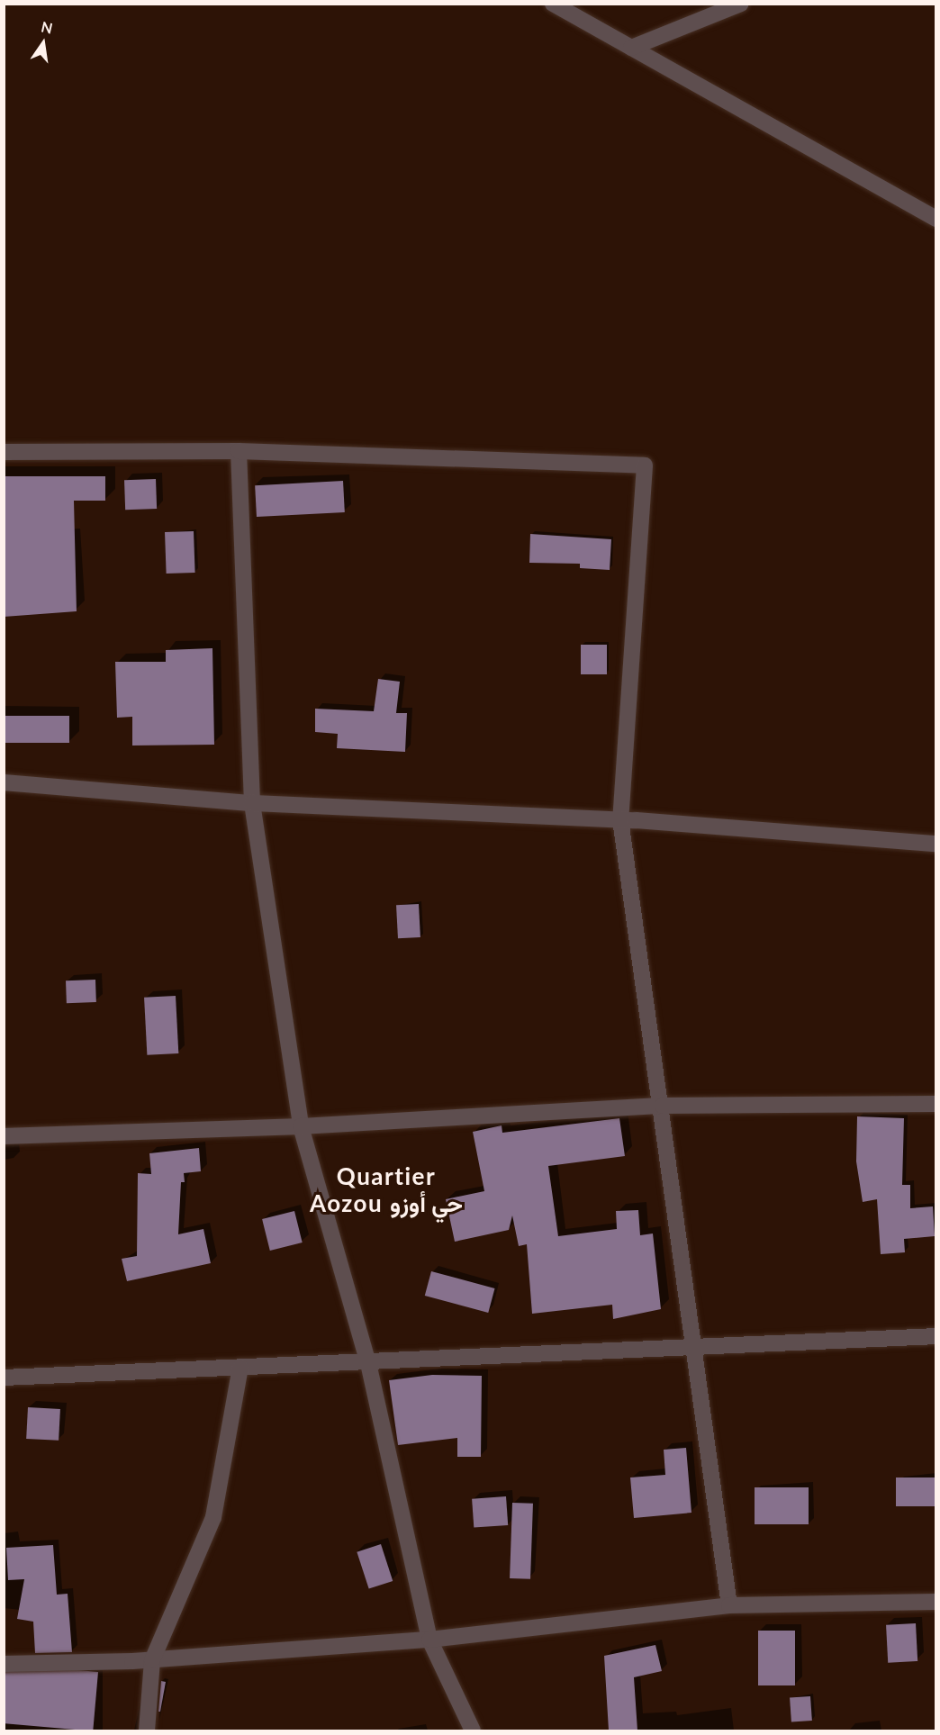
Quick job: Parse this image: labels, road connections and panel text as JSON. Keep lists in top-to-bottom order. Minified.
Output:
{"districts":["Quartier Aozou حي أوزو"],"north":"top"}
